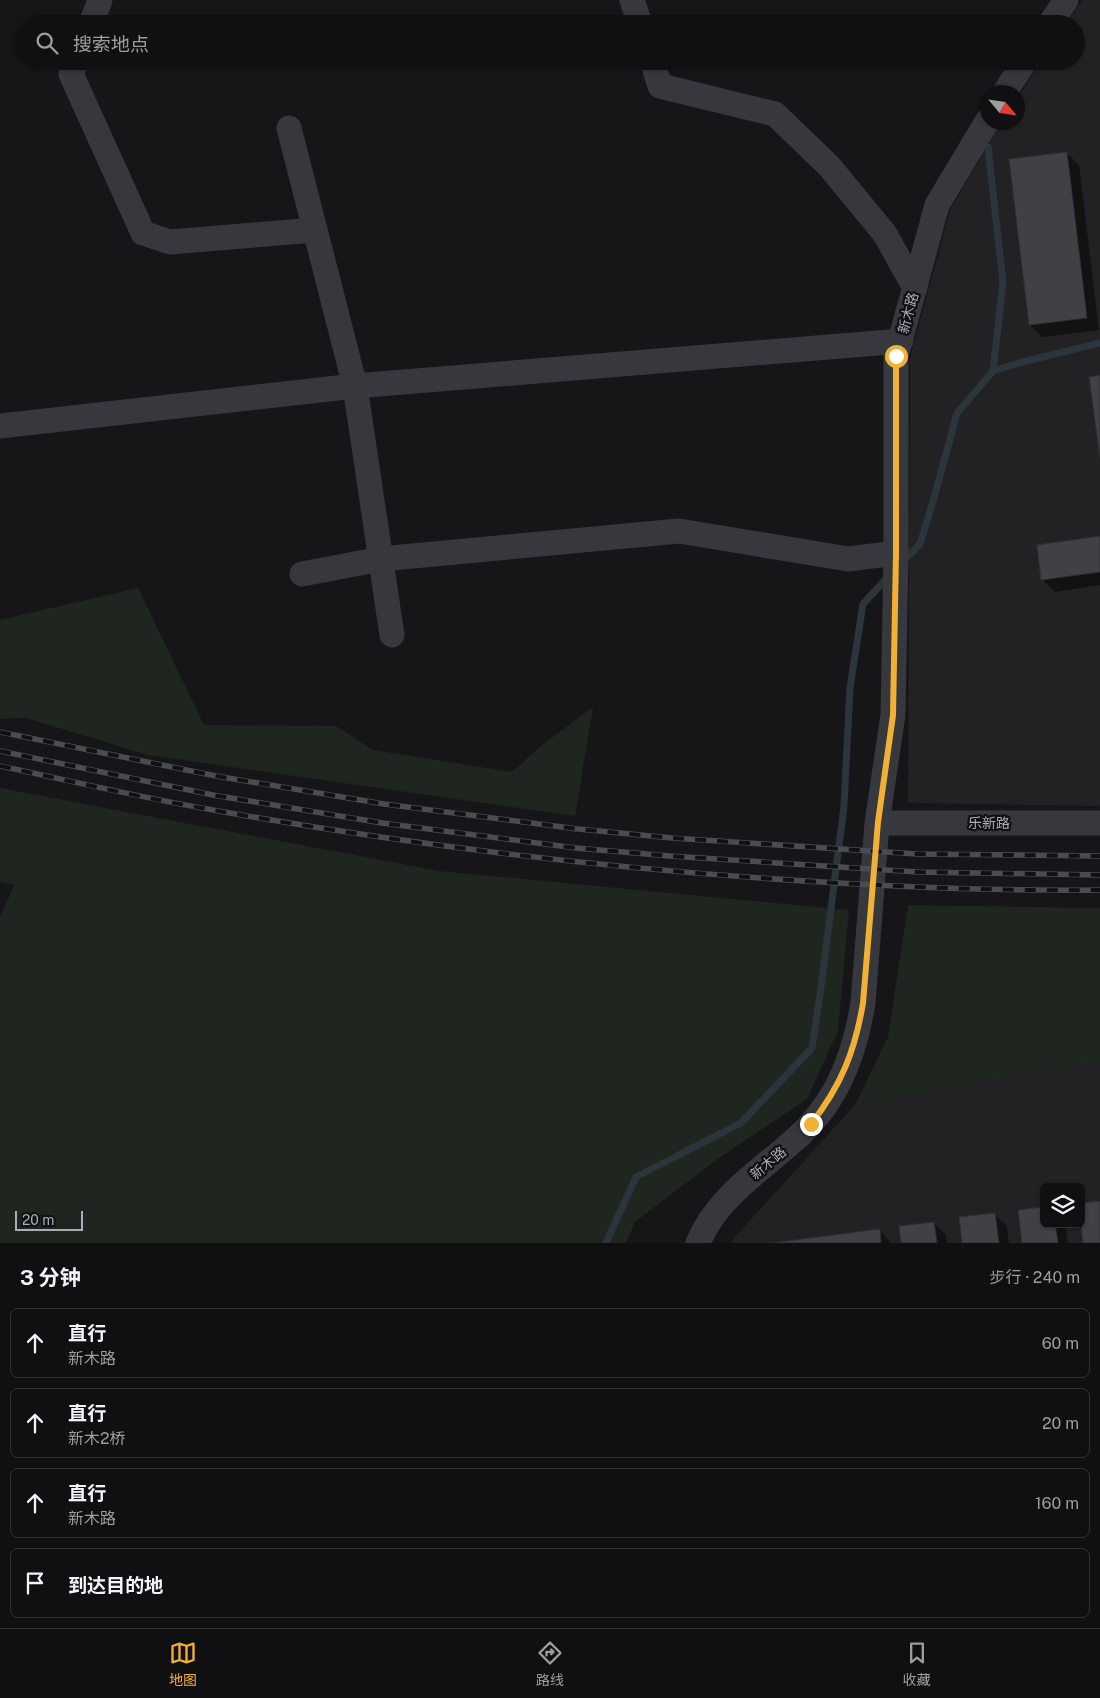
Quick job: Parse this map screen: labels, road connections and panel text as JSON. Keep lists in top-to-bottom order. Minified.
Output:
{"streets":{"street":["新木路","乐新路"]},"crossings":[["新木路","乐新路"]],"scale_bar":"20 m","north":"bottom right","page":{"search":"搜索地点","scale":"20 m","heading":["3 分钟","步行 · 240 m"],"list":[["直行","新木路","60 m"],["直行","新木2桥","20 m"],["直行","新木路","160 m"],"到达目的地"],"nav":["地图","路线","收藏"]}}
